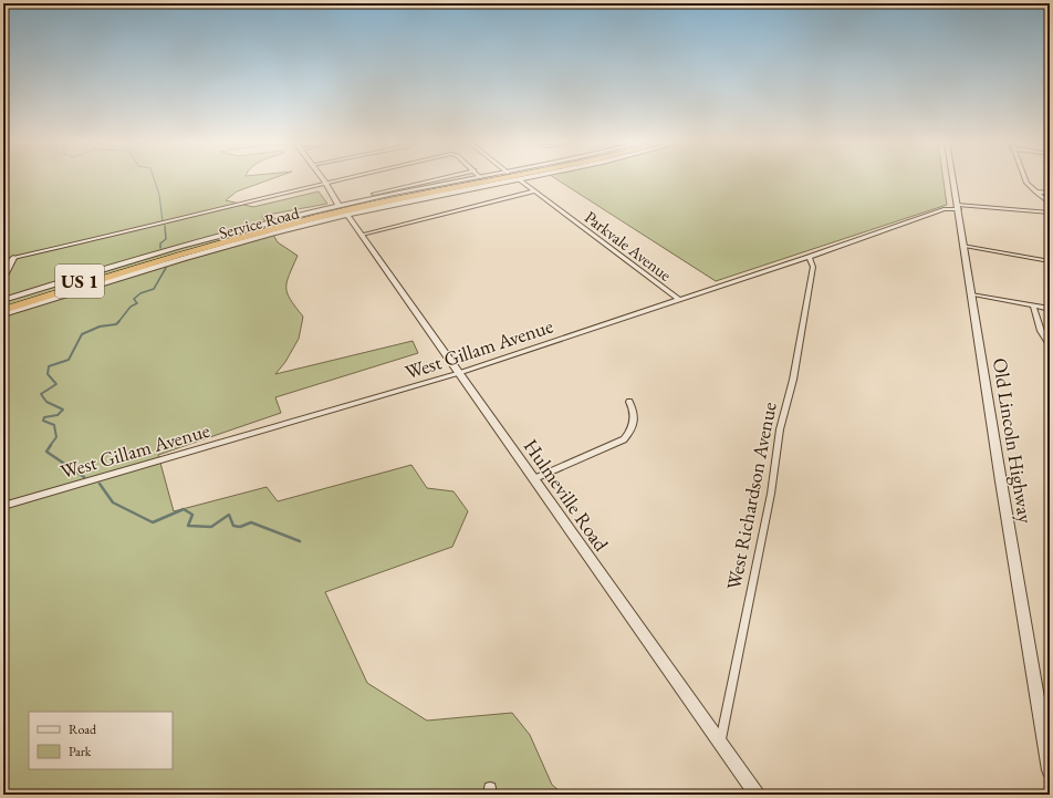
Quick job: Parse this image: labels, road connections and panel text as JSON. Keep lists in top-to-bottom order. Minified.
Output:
{"streets":{"highway":["US 1"],"street":["Service Road","Parkvale Avenue","West Gillam Avenue","Old Lincoln Highway","Hulmeville Road","West Richardson Avenue"]},"crossings":[["Service Road","Parkvale Avenue"],["Service Road","Hulmeville Road"],["Parkvale Avenue","West Gillam Avenue"],["West Gillam Avenue","Old Lincoln Highway"],["West Gillam Avenue","Hulmeville Road"],["West Gillam Avenue","West Richardson Avenue"],["Hulmeville Road","West Richardson Avenue"]],"legend":["Road","Park"]}
